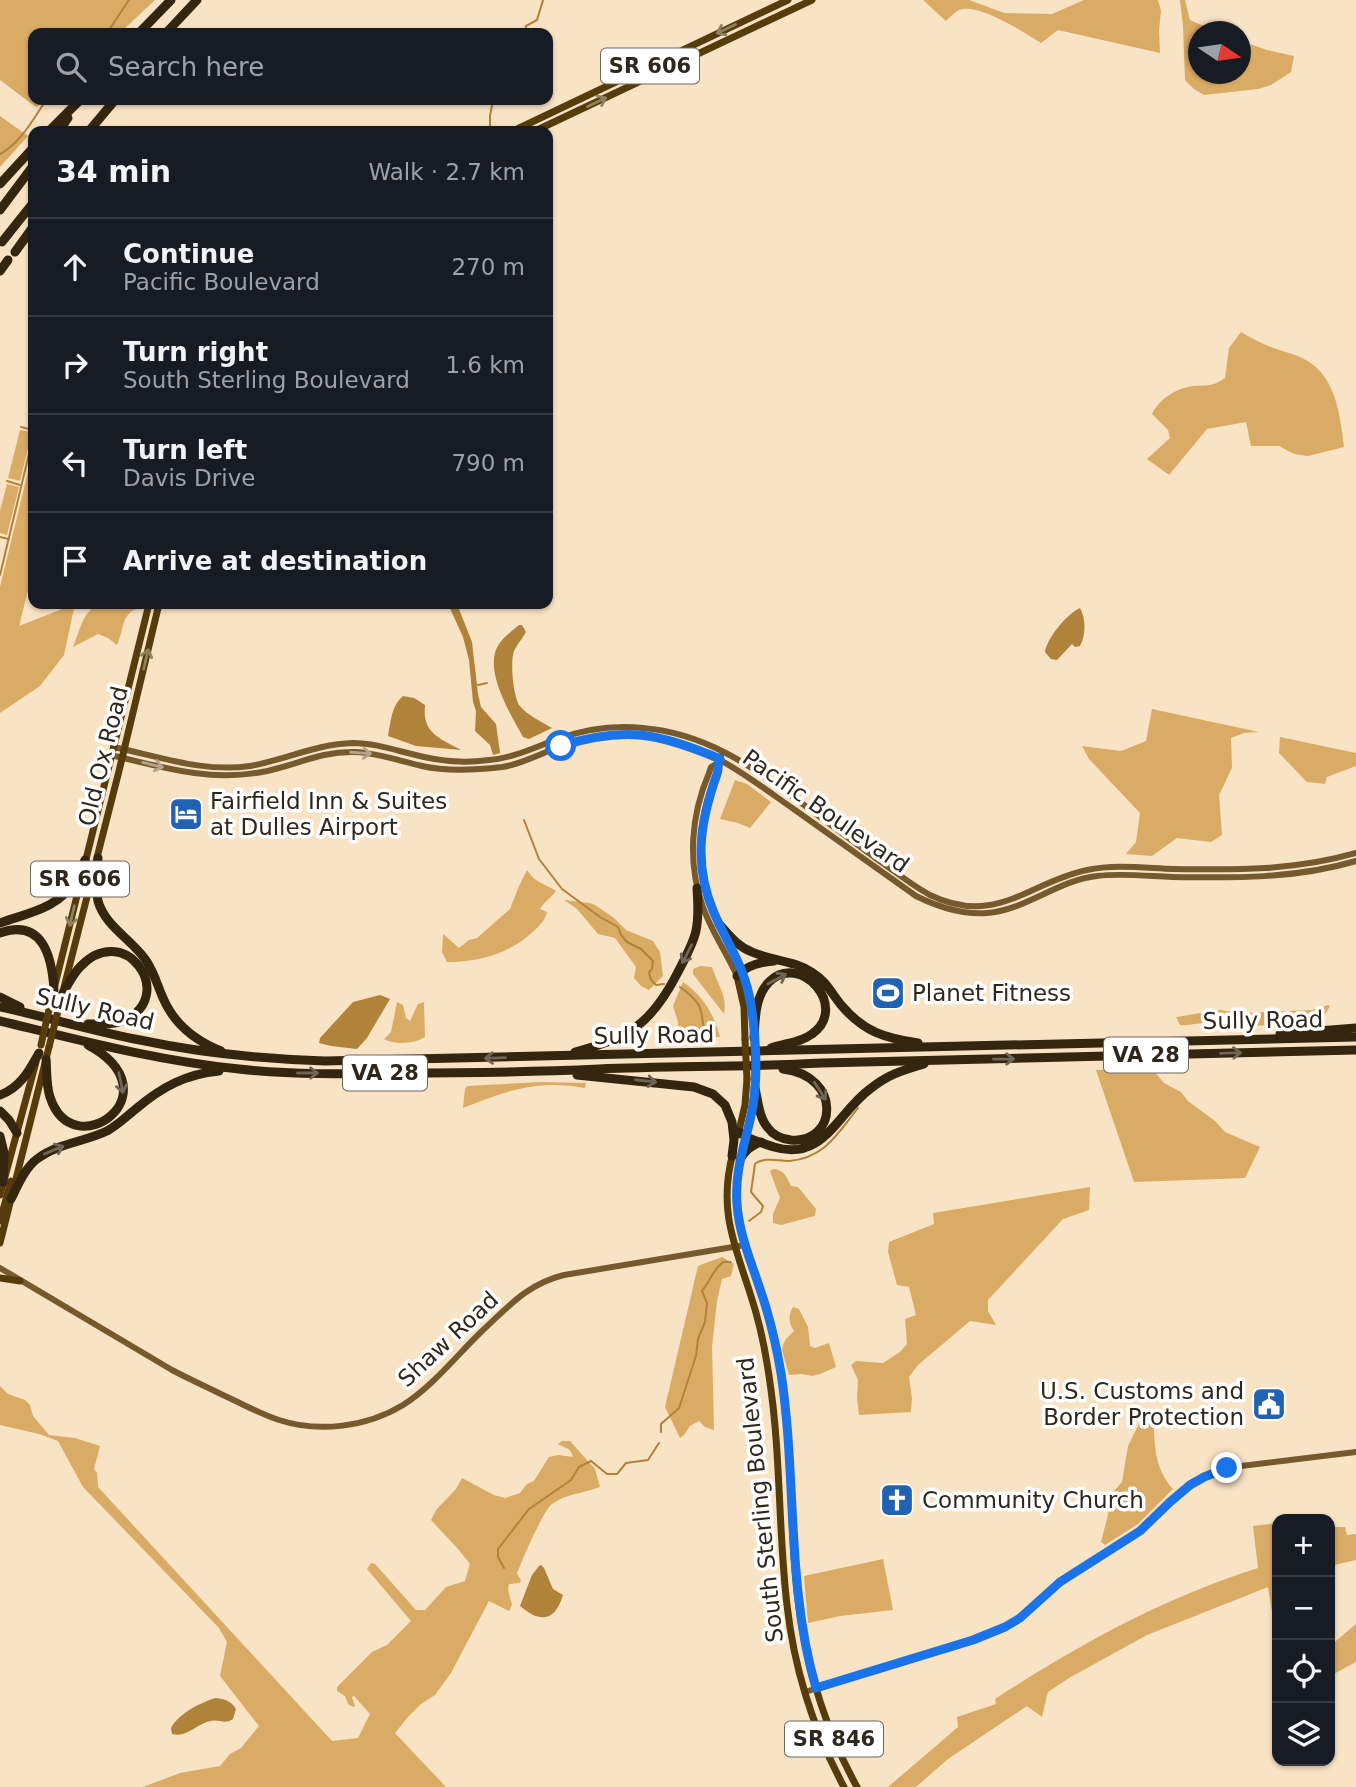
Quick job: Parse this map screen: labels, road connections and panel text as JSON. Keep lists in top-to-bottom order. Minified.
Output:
{"streets":{"highway":["Sully Road","VA 28"],"main road":["SR 606","Old Ox Road","Pacific Boulevard","Shaw Road","South Sterling Boulevard","SR 846"]},"crossings":[["Old Ox Road","Pacific Boulevard"],["Pacific Boulevard","South Sterling Boulevard"],["Shaw Road","South Sterling Boulevard"]],"places":{"hotel":["Fairfield Inn & Suites at Dulles Airport"],"sports":["Planet Fitness"],"public building":["U.S. Customs and Border Protection"],"church":["Community Church"]},"north":"right","page":{"search":"Search here","heading":["34 min","Walk · 2.7 km"],"list":[["Continue","Pacific Boulevard","270 m"],["Turn right","South Sterling Boulevard","1.6 km"],["Turn left","Davis Drive","790 m"],"Arrive at destination"],"map_buttons":["+","−"]}}
